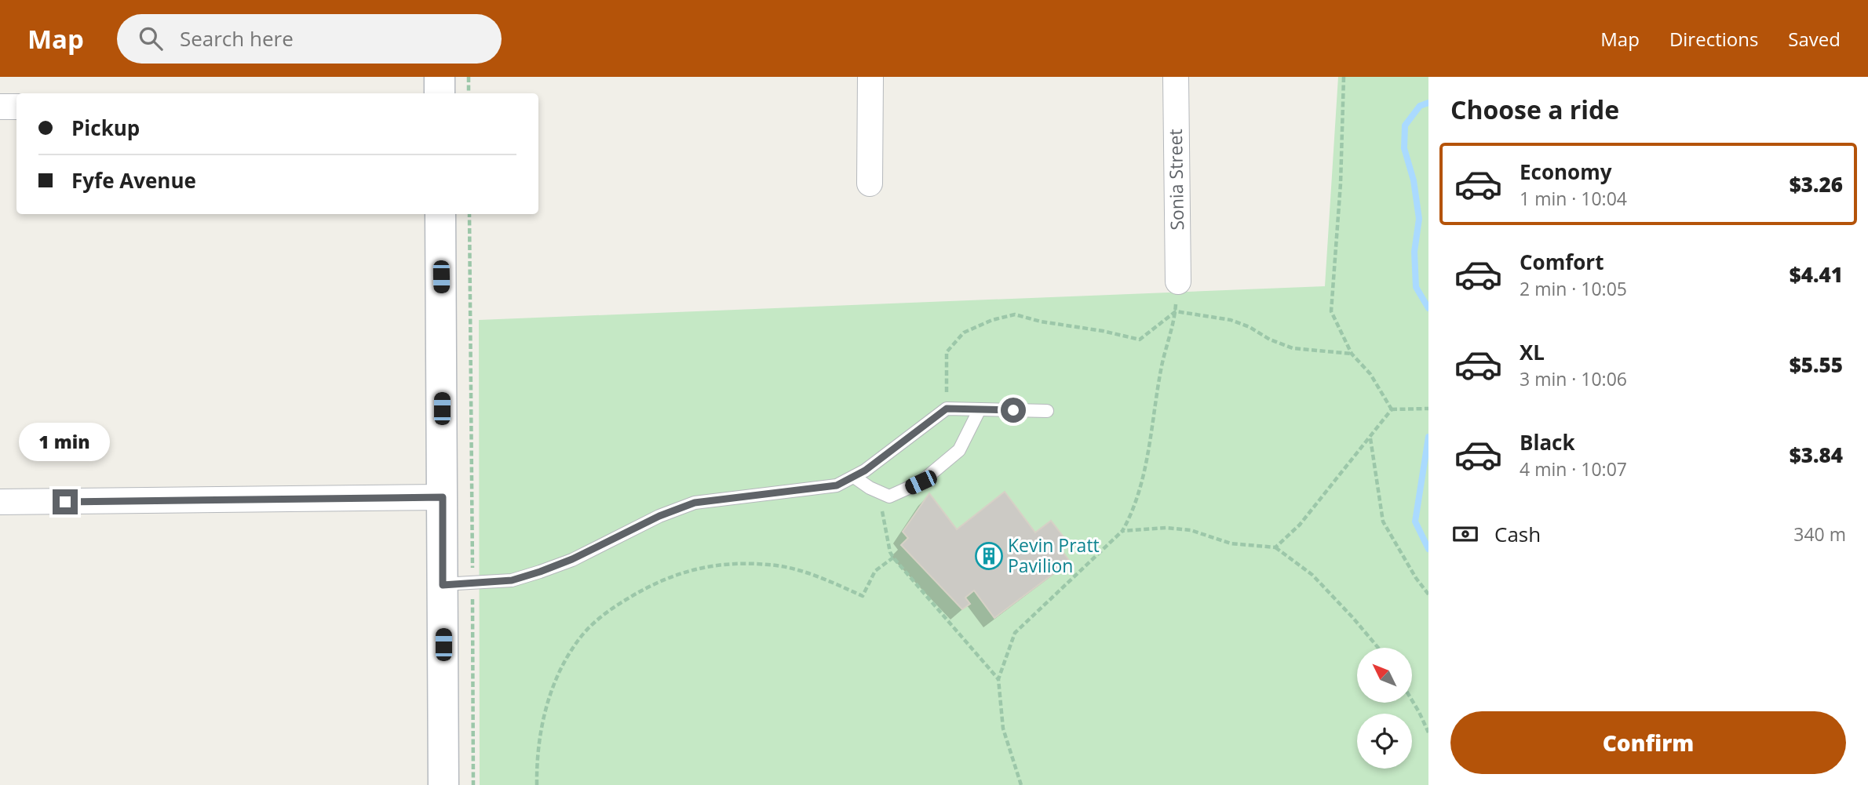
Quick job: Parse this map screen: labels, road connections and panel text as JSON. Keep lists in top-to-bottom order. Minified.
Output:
{"streets":{"street":["Sonia Street"]},"places":{"building":["Kevin Pratt Pavilion"]},"north":"top left","page":{"header":"Map","search":"Search here","nav":["Map","Directions","Saved"],"heading":"Choose a ride","banner":["Pickup","Fyfe Avenue"],"list":[{"name":"Economy","note":"1 min · 10:04","value":"$3.26"},{"name":"Comfort","note":"2 min · 10:05","value":"$4.41"},{"name":"XL","note":"3 min · 10:06","value":"$5.55"},{"name":"Black","note":"4 min · 10:07","value":"$3.84"}],"bubble":"1 min","pay":["Cash","340 m"],"buttons":"Confirm"}}
